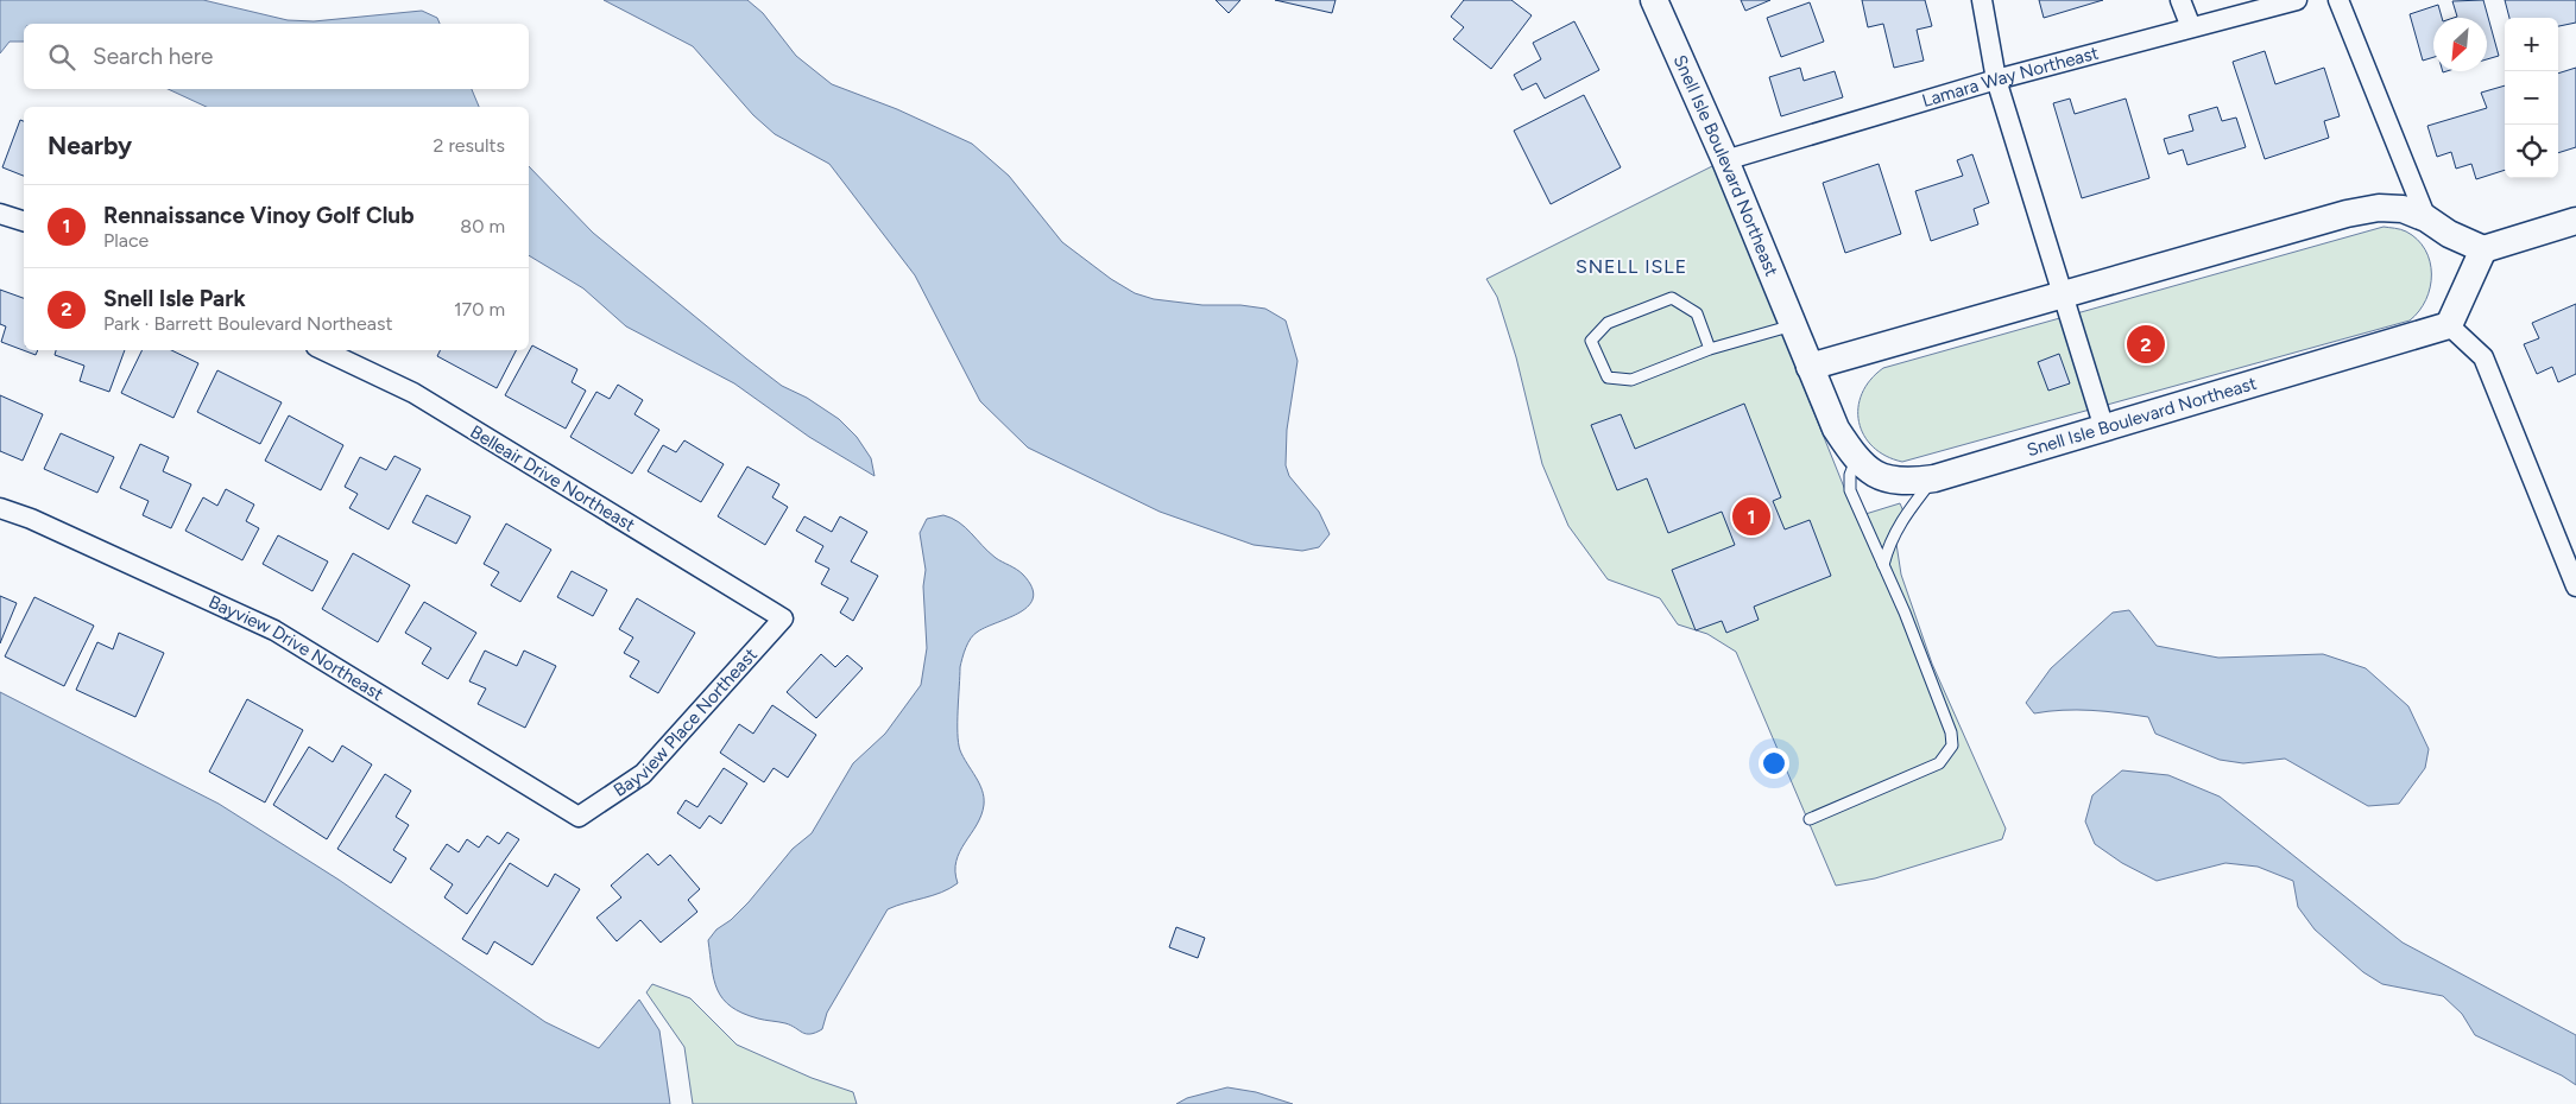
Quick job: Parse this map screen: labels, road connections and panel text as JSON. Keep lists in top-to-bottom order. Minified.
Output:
{"streets":{"street":["Lamara Way Northeast","Snell Isle Boulevard Northeast","Belleair Drive Northeast","Bayview Drive Northeast","Bayview Place Northeast"]},"crossings":[["Lamara Way Northeast","Snell Isle Boulevard Northeast"],["Belleair Drive Northeast","Bayview Place Northeast"],["Bayview Drive Northeast","Bayview Place Northeast"]],"districts":["SNELL ISLE"],"north":"bottom left","page":{"map_buttons":["+","−"],"search":"Search here","heading":["Nearby","2 results"],"list":[{"mark":"1","name":"Rennaissance Vinoy Golf Club","note":"Place","value":"80 m"},{"mark":"2","name":"Snell Isle Park","note":"Park · Barrett Boulevard Northeast","value":"170 m"}],"pins":["2","1"]}}
